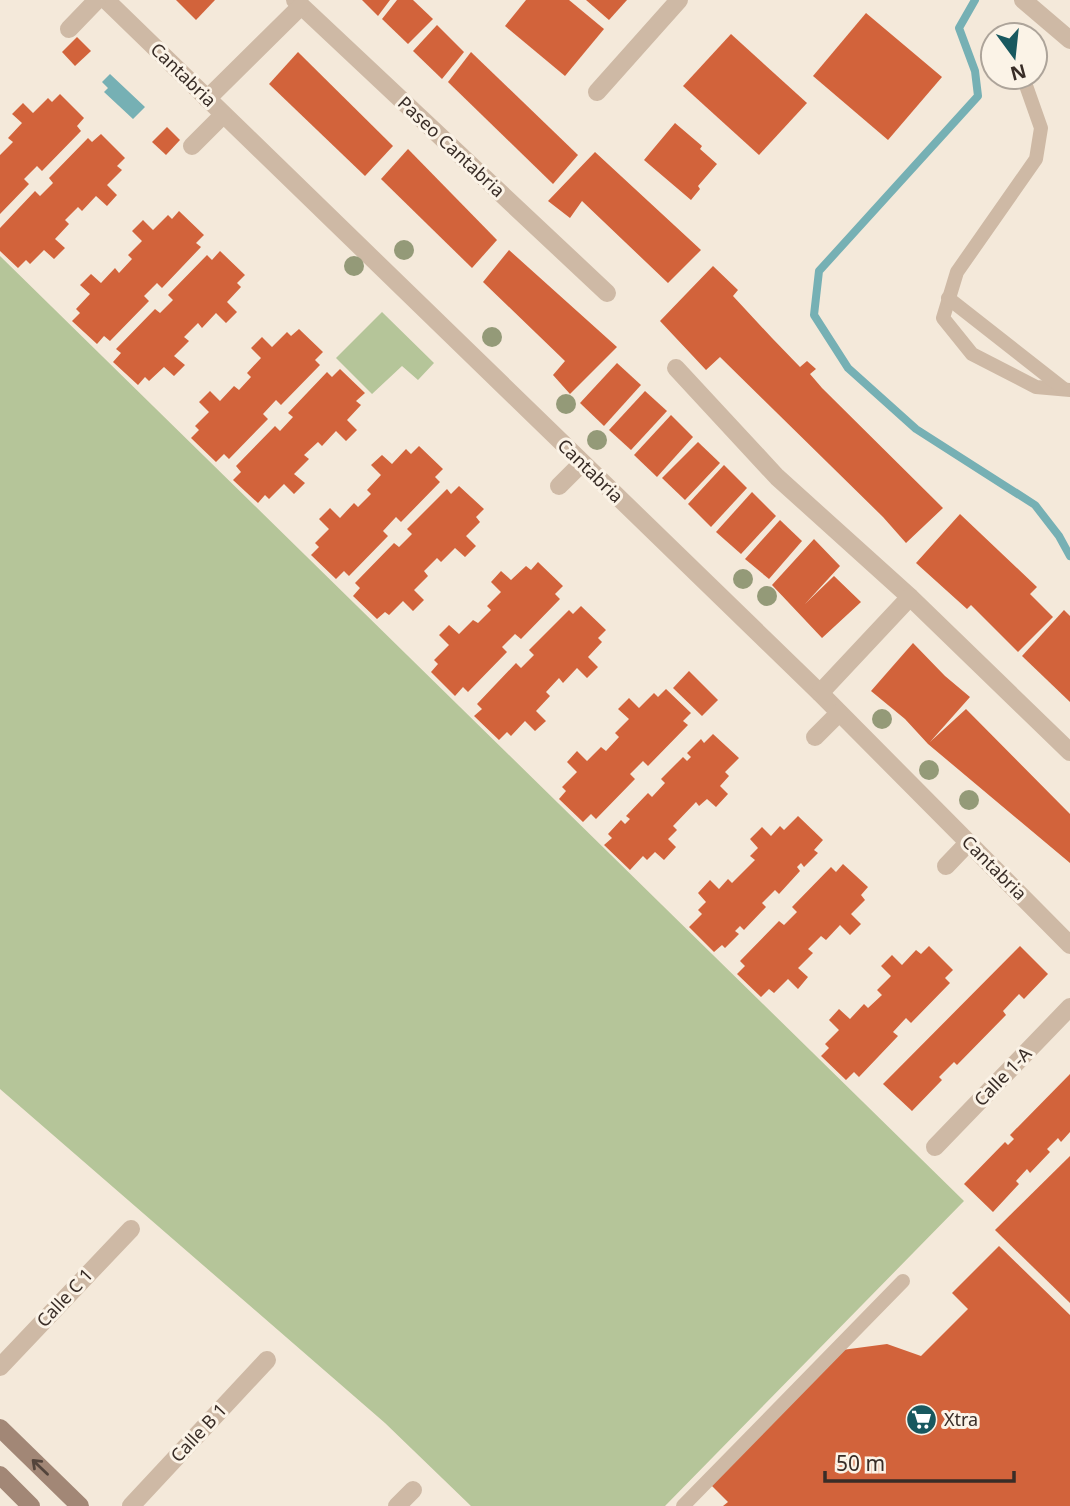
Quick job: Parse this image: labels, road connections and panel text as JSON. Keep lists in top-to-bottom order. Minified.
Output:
{"streets":{"street":["Cantabria","Paseo Cantabria","Calle 1-A","Calle C 1","Calle B 1"]},"places":{"supermarket":["Xtra"]},"scale_bar":"50 m","north":"bottom"}
